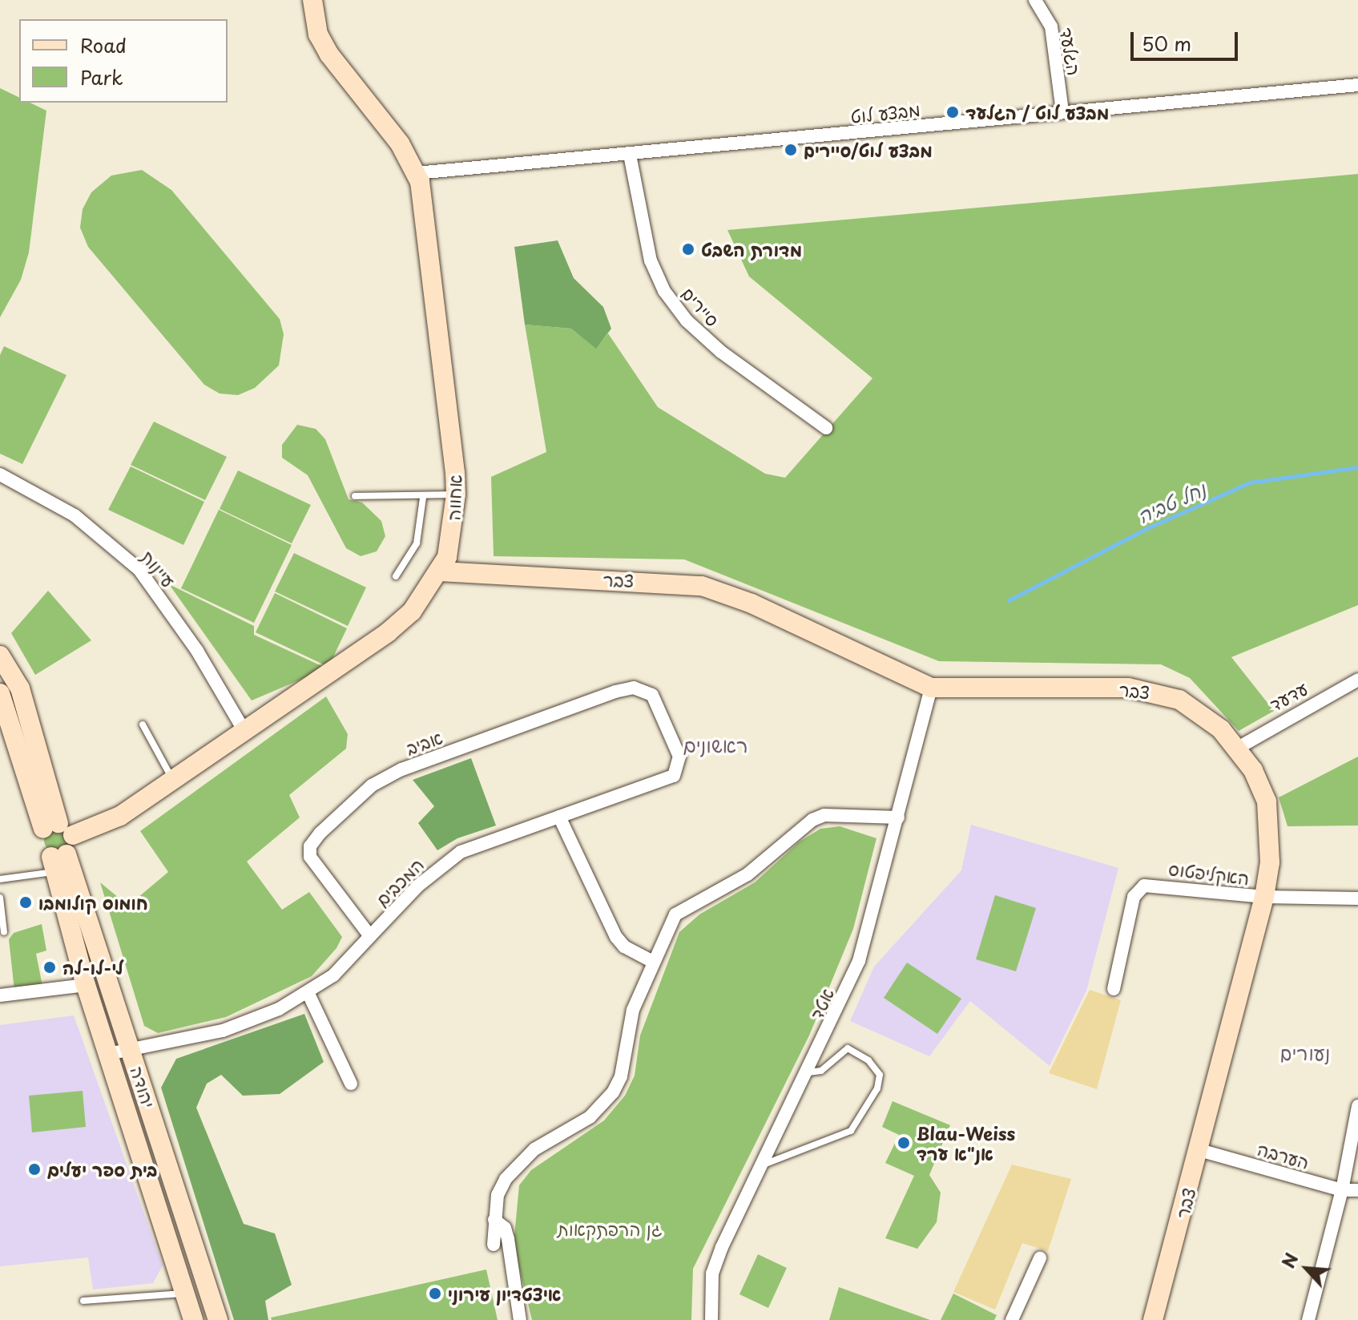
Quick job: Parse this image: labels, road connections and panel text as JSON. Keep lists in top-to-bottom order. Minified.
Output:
{"streets":{"street":["הגלעד","מבצע לוט","סיירים","אחווה","עיינות","צבר","עדעד","אביב","האקליפטוס","המכבים","אטד","יהודה","הערבה"]},"crossings":[["הגלעד","מבצע לוט"],["מבצע לוט","סיירים"],["מבצע לוט","אחווה"],["אחווה","עיינות"],["אחווה","צבר"],["צבר","עדעד"],["צבר","האקליפטוס"],["צבר","אטד"],["צבר","הערבה"],["אביב","המכבים"],["המכבים","יהודה"]],"districts":["ראשונים","נעורים"],"water":["נחל טביה"],"parks":["גן הרפתקאות"],"places":["מבצע לוט / הגלעד","מבצע לוט/סיירים","מדורת השבט","חומוס קולומבו","לי-לו-לה","Blau-Weiss אנ\"א ערד","בית ספר יעלים","איצטדיון עירוני"],"legend":["Road","Park"],"scale_bar":"50 m","north":"top left"}
